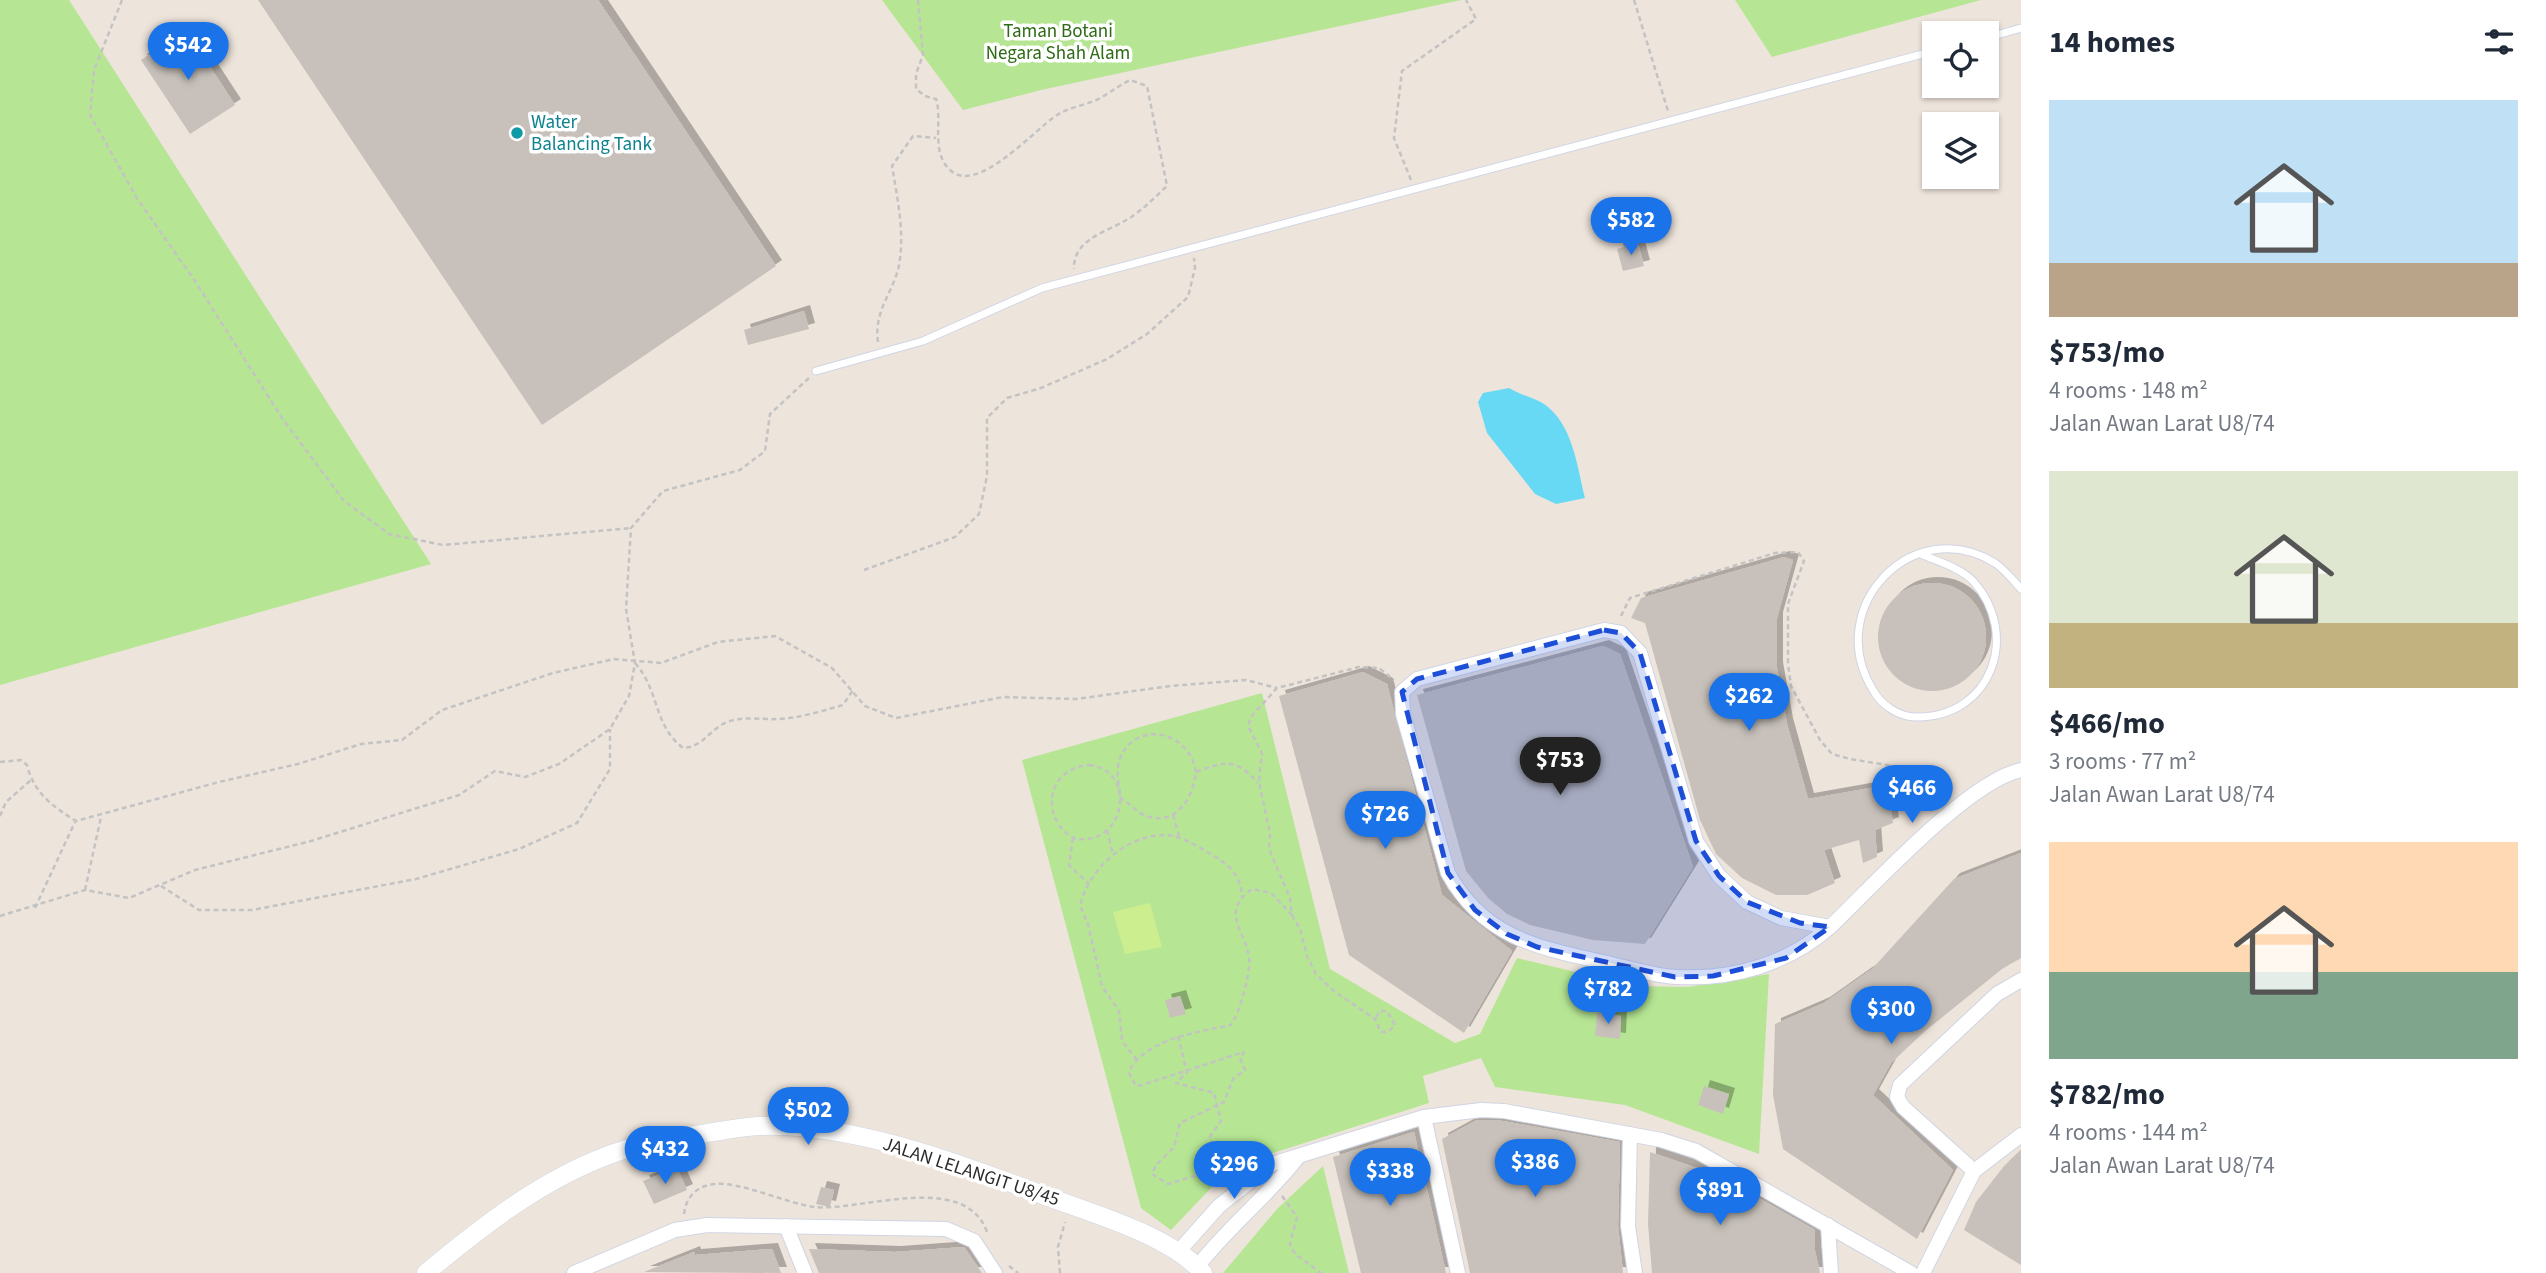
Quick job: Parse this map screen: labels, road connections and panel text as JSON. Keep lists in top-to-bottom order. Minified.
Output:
{"streets":{"street":["JALAN LELANGIT U8/45"]},"parks":["Taman Botani Negara Shah Alam"],"places":["Water Balancing Tank"],"page":{"heading":"14 homes","price":["$542","$582","$262","$753","$466","$726","$782","$300","$502","$432","$386","$296","$338","$891"],"list":[{"name":"$753/mo","note":"4 rooms · 148 m² · Jalan Awan Larat U8/74"},{"name":"$466/mo","note":"3 rooms · 77 m² · Jalan Awan Larat U8/74"},{"name":"$782/mo","note":"4 rooms · 144 m² · Jalan Awan Larat U8/74"}]}}
